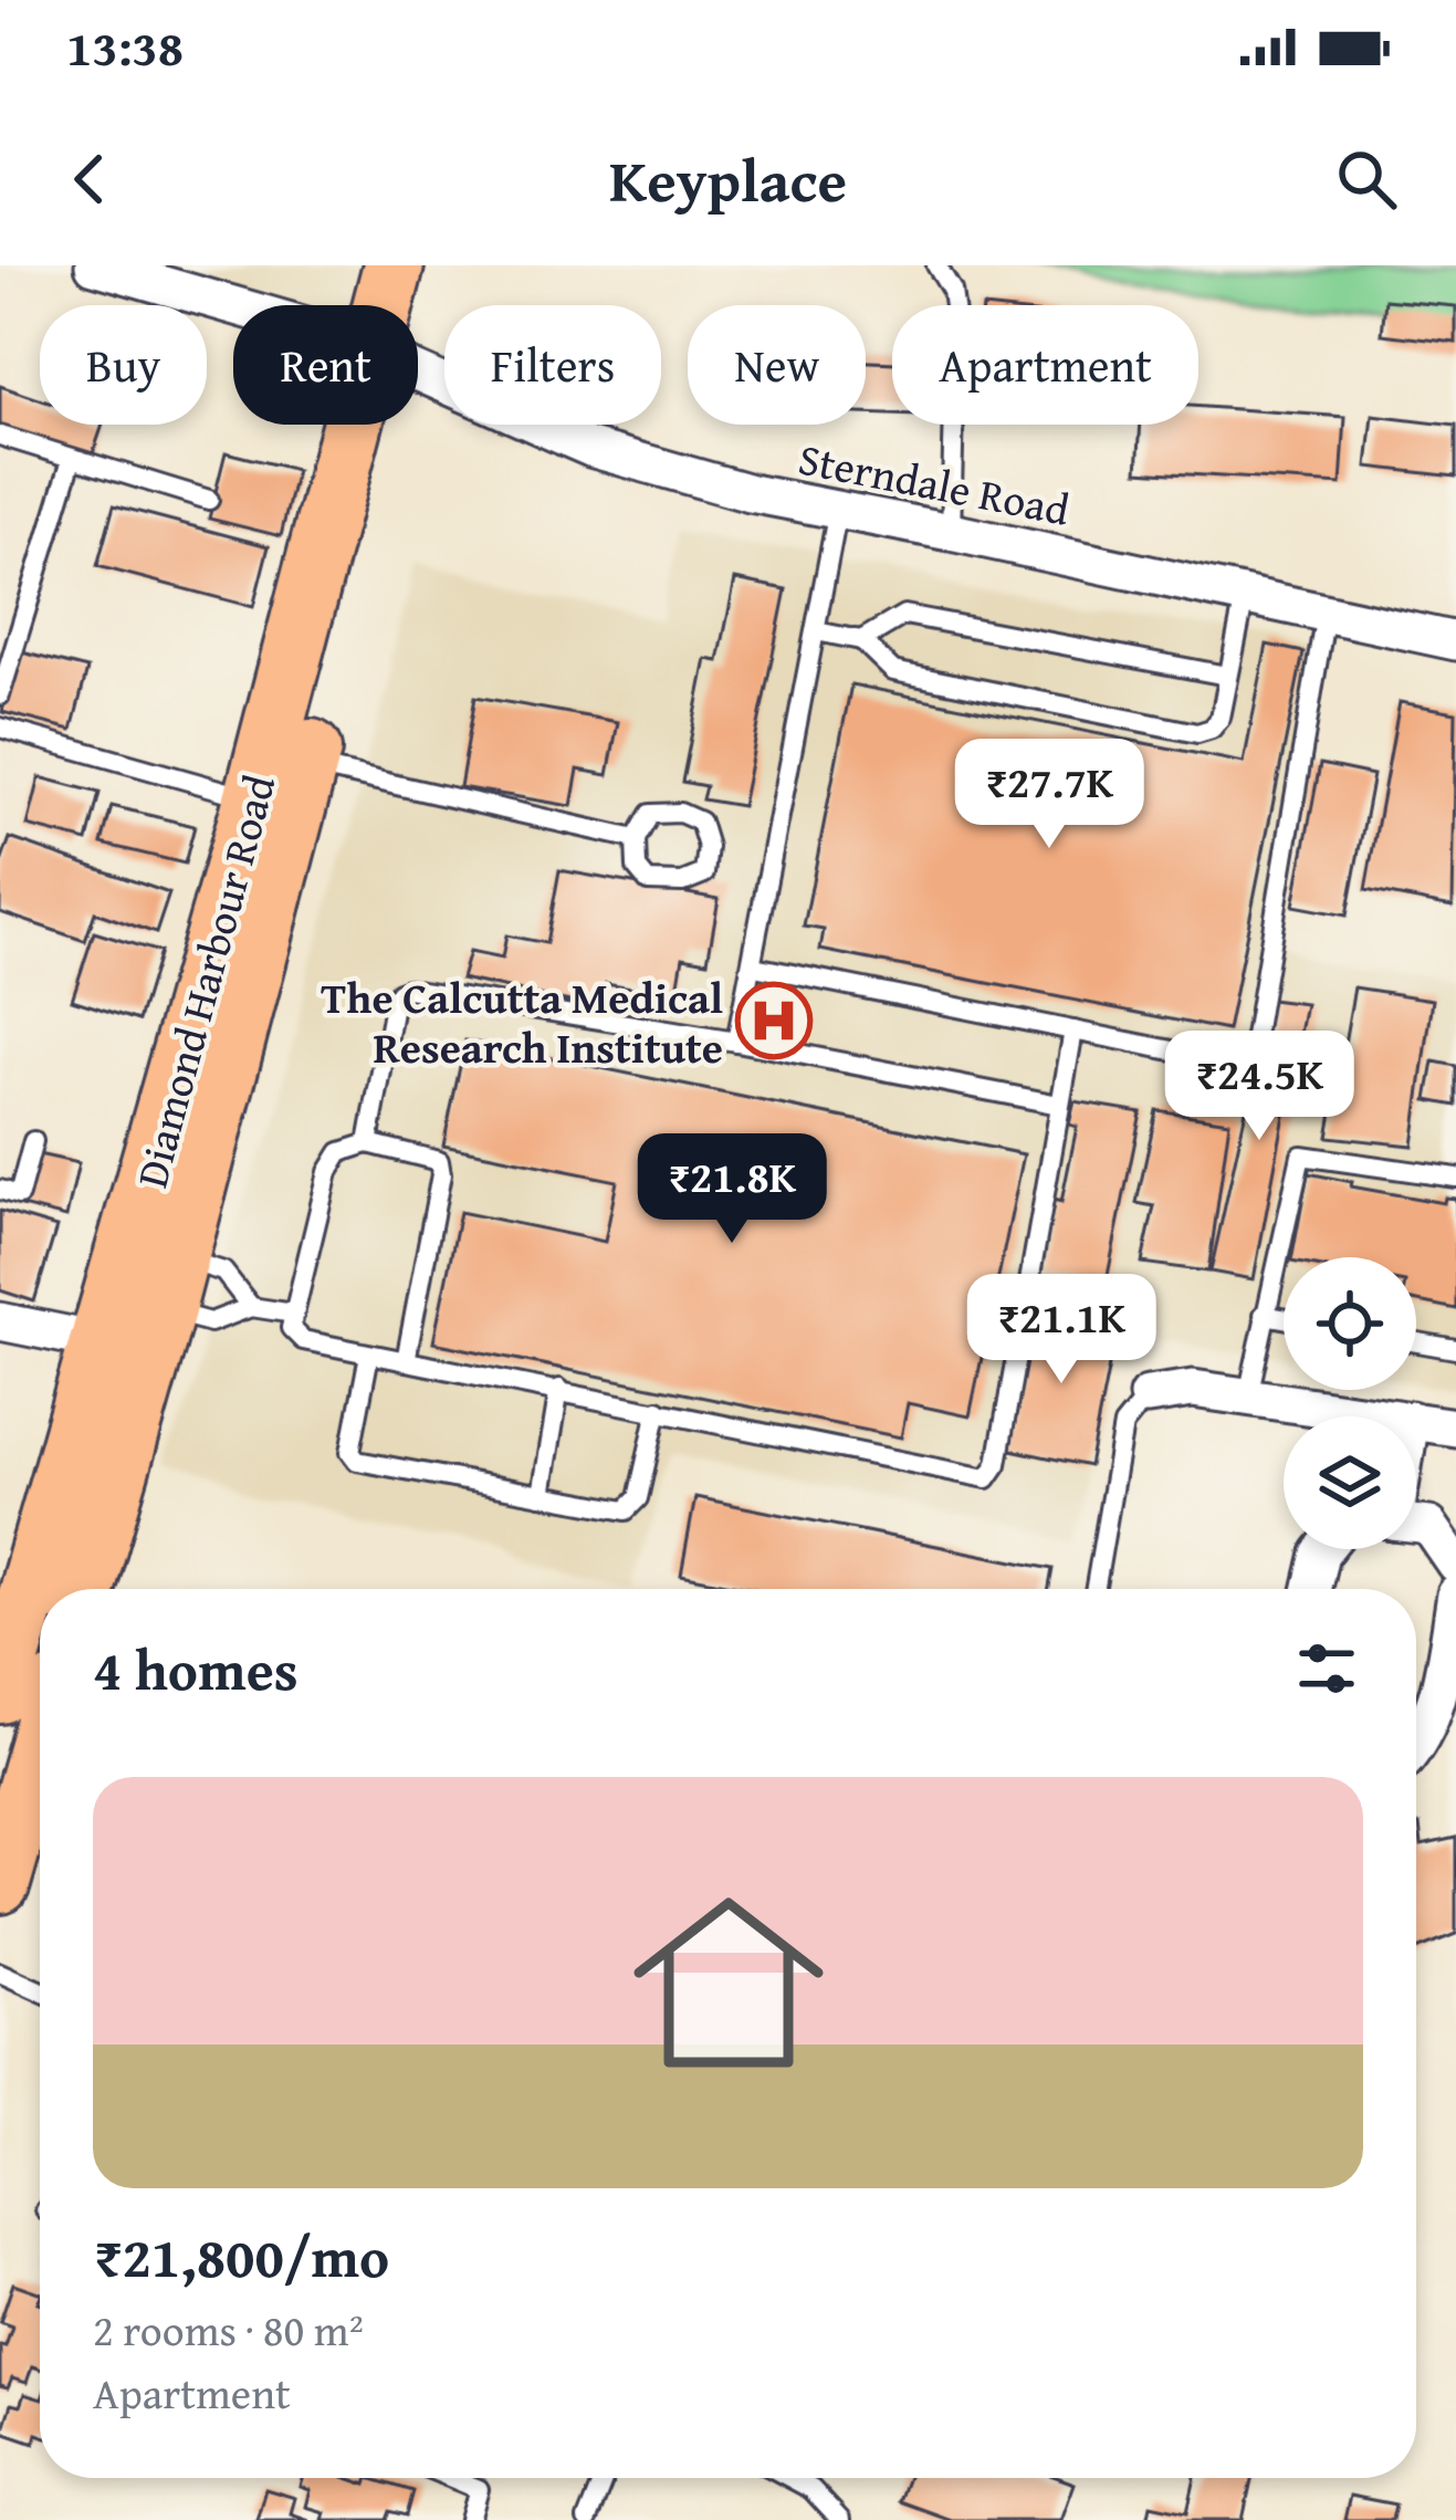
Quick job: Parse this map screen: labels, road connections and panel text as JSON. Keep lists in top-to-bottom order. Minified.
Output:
{"streets":{"main road":["Diamond Harbour Road"],"street":["Sterndale Road"]},"places":{"hospital":["The Calcutta Medical Research Institute"]},"page":{"status":"13:38","header":"Keyplace","chip":["Buy","Rent","Filters","New","Apartment"],"price":["₹27.7K","₹24.5K","₹21.8K","₹21.1K"],"heading":"4 homes","list":[{"name":"₹21,800/mo","note":"2 rooms · 80 m² · Apartment"}]}}
